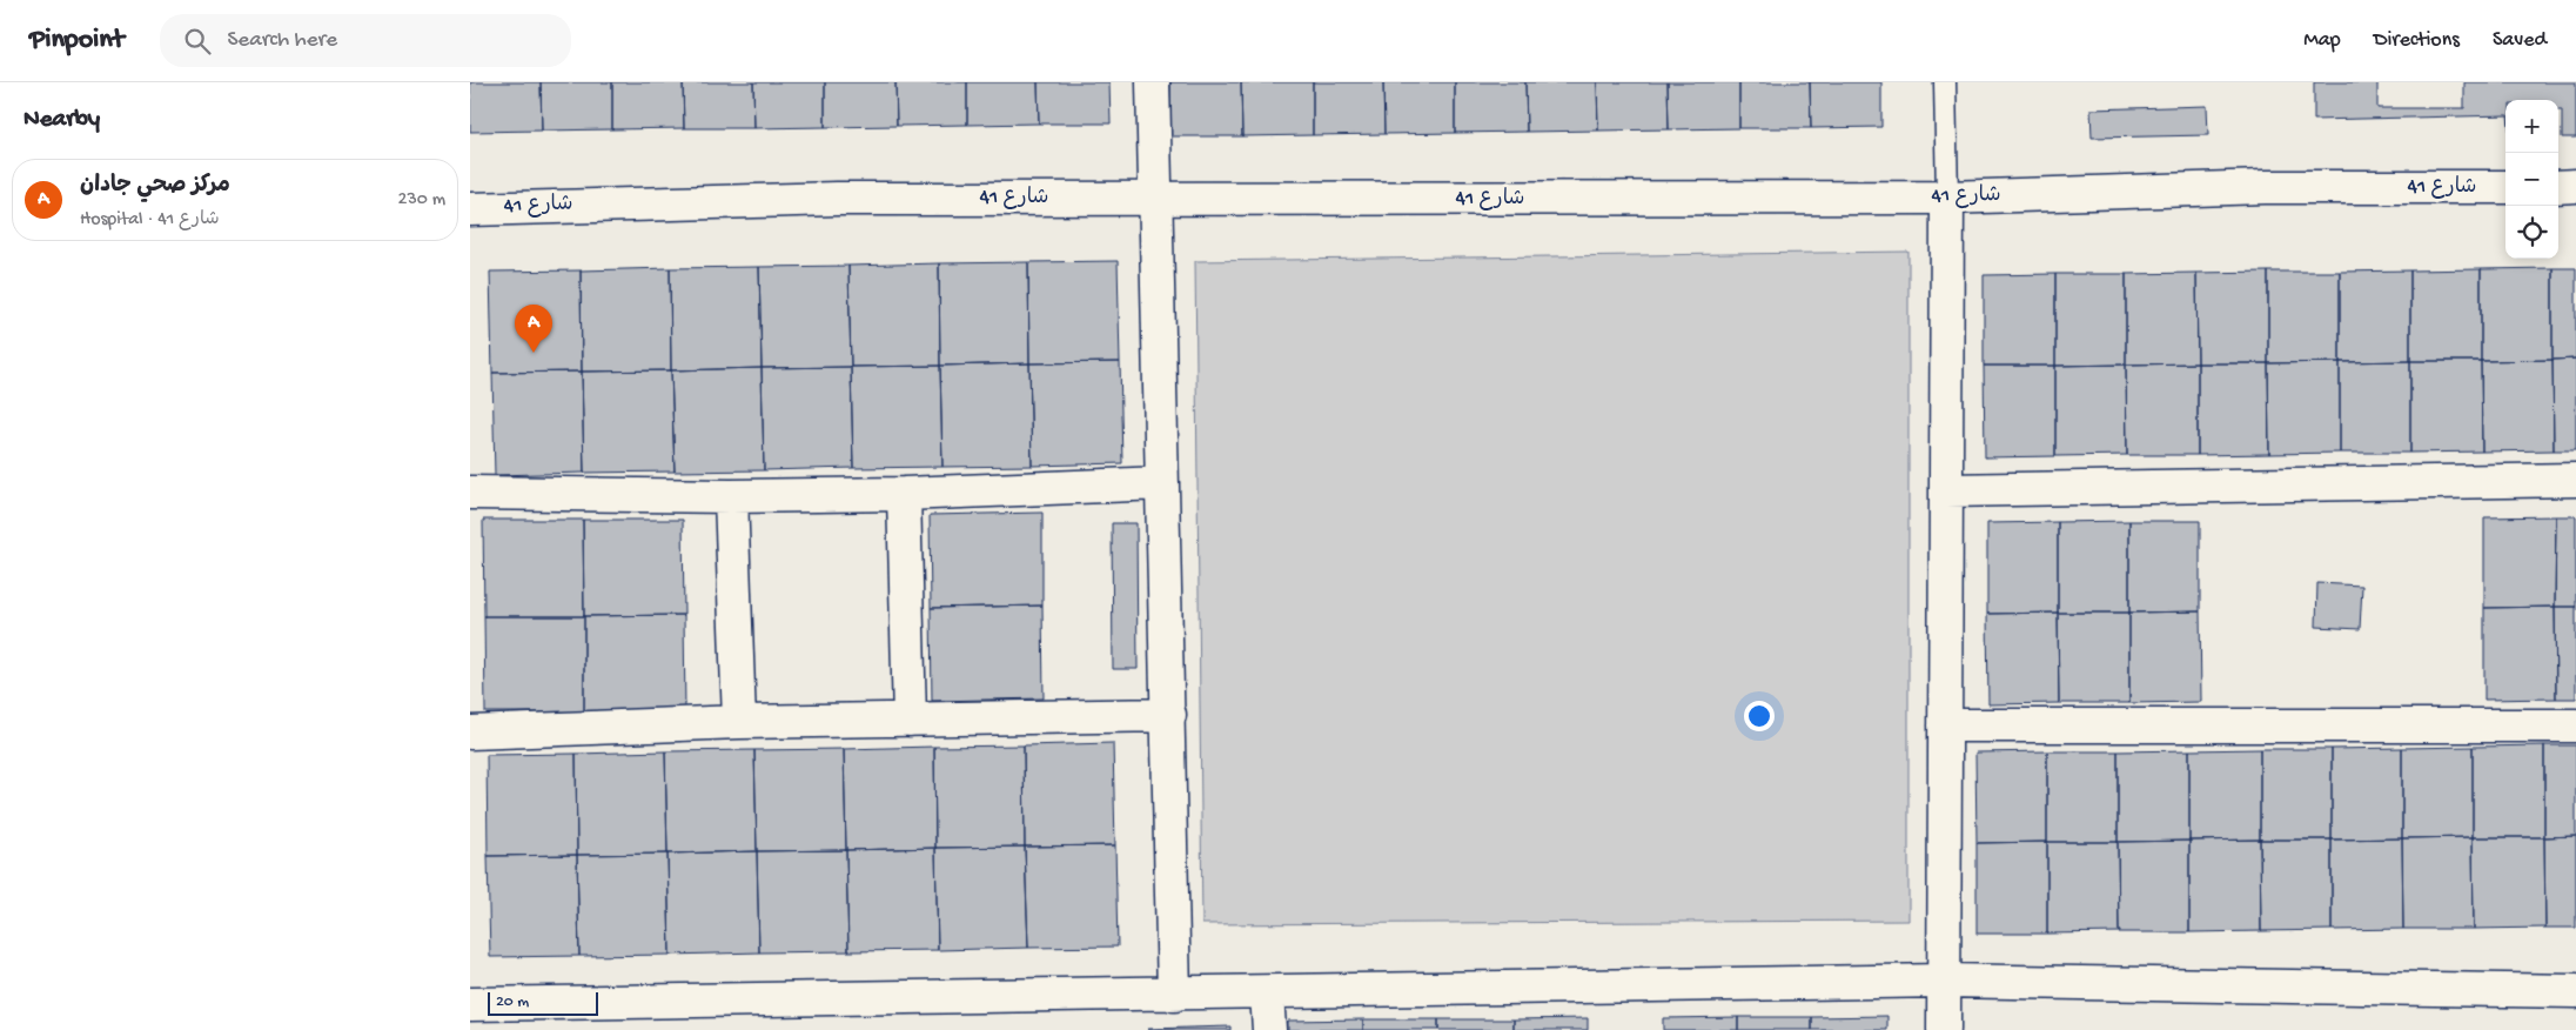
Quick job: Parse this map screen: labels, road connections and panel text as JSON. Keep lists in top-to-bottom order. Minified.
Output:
{"streets":{"street":["شارع 41"]},"scale_bar":"20 m","page":{"header":"Pinpoint","search":"Search here","nav":["Map","Directions","Saved"],"heading":"Nearby","map_buttons":["+","−"],"list":[{"mark":"A","name":"مركز صحي جادان","note":"Hospital · شارع 41","value":"230 m"}],"pins":"A","scale":"20 m"}}
